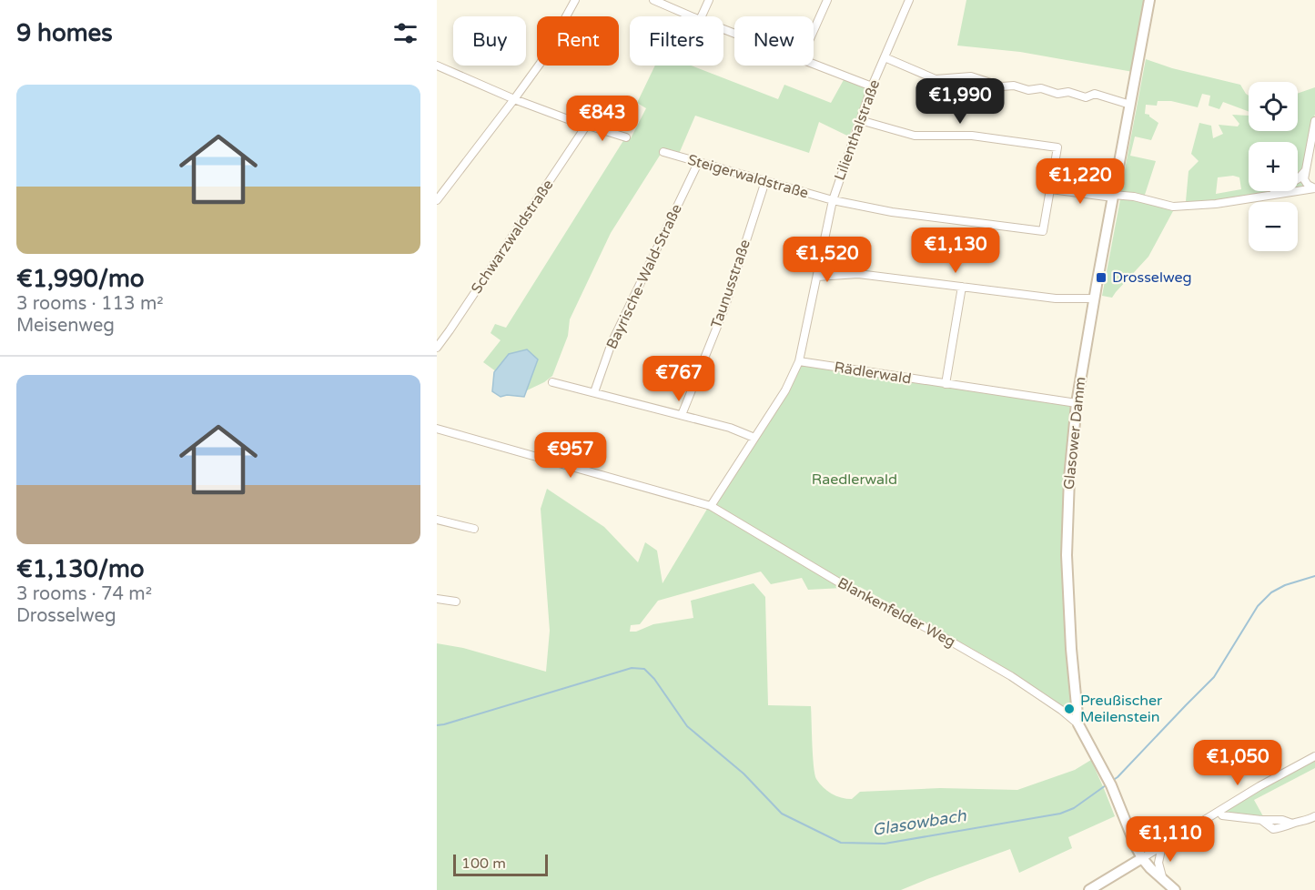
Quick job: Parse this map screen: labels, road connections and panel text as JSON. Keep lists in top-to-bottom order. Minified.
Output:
{"streets":{"street":["Lilienthalstraße","Steigerwaldstraße","Schwarzwaldstraße","Bayrische-Wald-Straße","Taunusstraße","Rädlerwald","Glasower Damm","Blankenfelder Weg"]},"crossings":[["Lilienthalstraße","Steigerwaldstraße"],["Lilienthalstraße","Rädlerwald"],["Lilienthalstraße","Blankenfelder Weg"],["Steigerwaldstraße","Bayrische-Wald-Straße"],["Steigerwaldstraße","Taunusstraße"],["Rädlerwald","Glasower Damm"],["Glasower Damm","Blankenfelder Weg"]],"water":["Glasowbach"],"parks":["Raedlerwald"],"places":{"transit":["Drosselweg"],"other":["Preußischer Meilenstein"]},"scale_bar":"100 m","page":{"heading":"9 homes","chip":["Buy","Rent","Filters","New"],"list":[{"name":"€1,990/mo","note":"3 rooms · 113 m² · Meisenweg"},{"name":"€1,130/mo","note":"3 rooms · 74 m² · Drosselweg"}],"price":["€1,990","€843","€1,220","€1,130","€1,520","€767","€957","€1,050","€1,110"],"map_buttons":["+","−"],"scale":"100 m"}}
